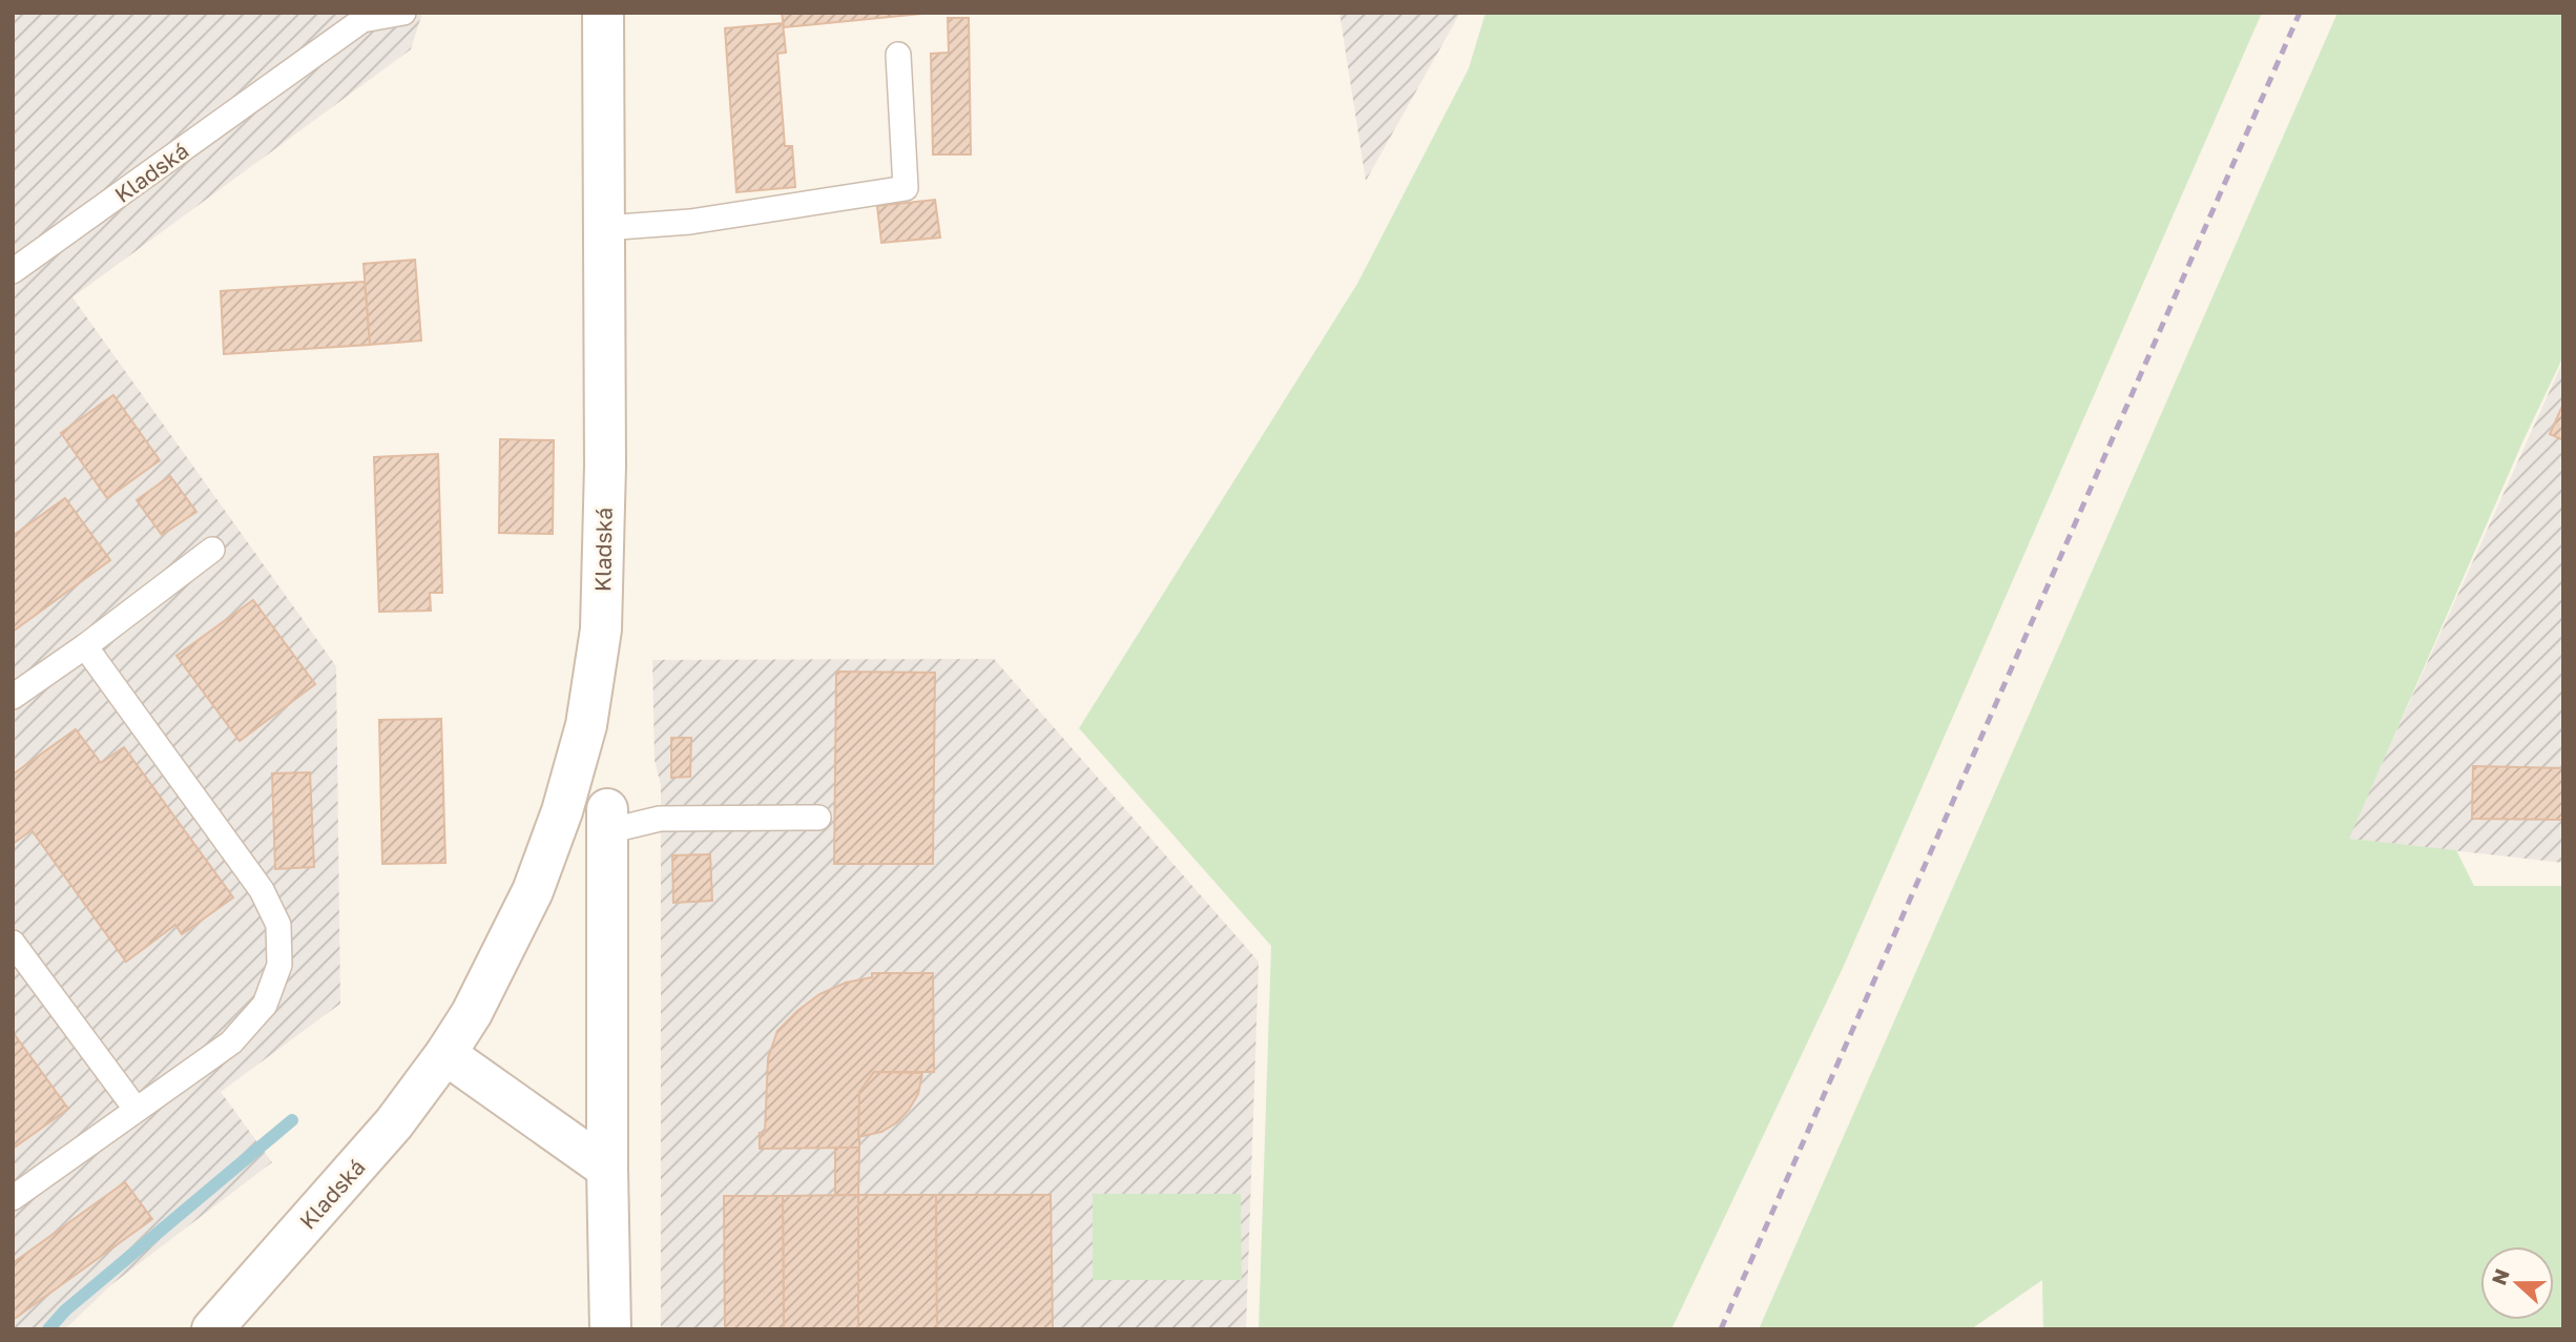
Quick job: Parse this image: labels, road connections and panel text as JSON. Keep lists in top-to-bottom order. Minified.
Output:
{"streets":{"main road":["Kladská"]},"north":"left"}
